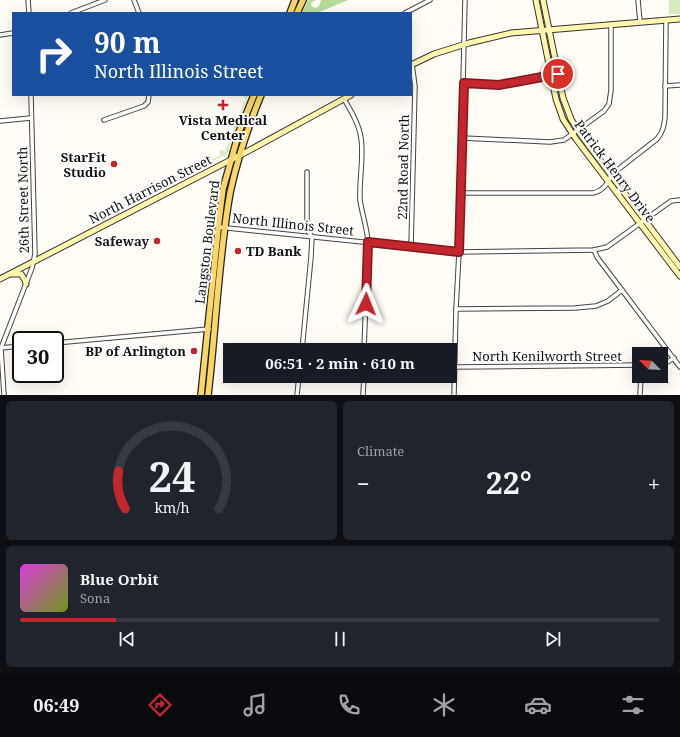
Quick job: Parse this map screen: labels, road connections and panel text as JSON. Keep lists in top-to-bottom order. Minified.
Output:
{"streets":{"main road":["Langston Boulevard"],"street":["22nd Road North","Patrick Henry Drive","North Harrison Street","26th Street North","North Illinois Street","North Kenilworth Street"]},"crossings":[["22nd Road North","North Illinois Street"],["Patrick Henry Drive","North Illinois Street"],["North Harrison Street","26th Street North"],["North Harrison Street","Langston Boulevard"],["North Illinois Street","Langston Boulevard"]],"places":{"health":["Vista Medical Center"],"other":["StarFit Studio","Safeway","TD Bank","BP of Arlington"]},"north":"top left","page":{"turn":["90 m","North Illinois Street"],"limit":"30","trip":"06:51 · 2 min · 610 m","tile":"Climate","heat":["−","22°","+"],"song":["Blue Orbit","Sona"],"tabs":"06:49","gauge":["24","km/h"]}}
